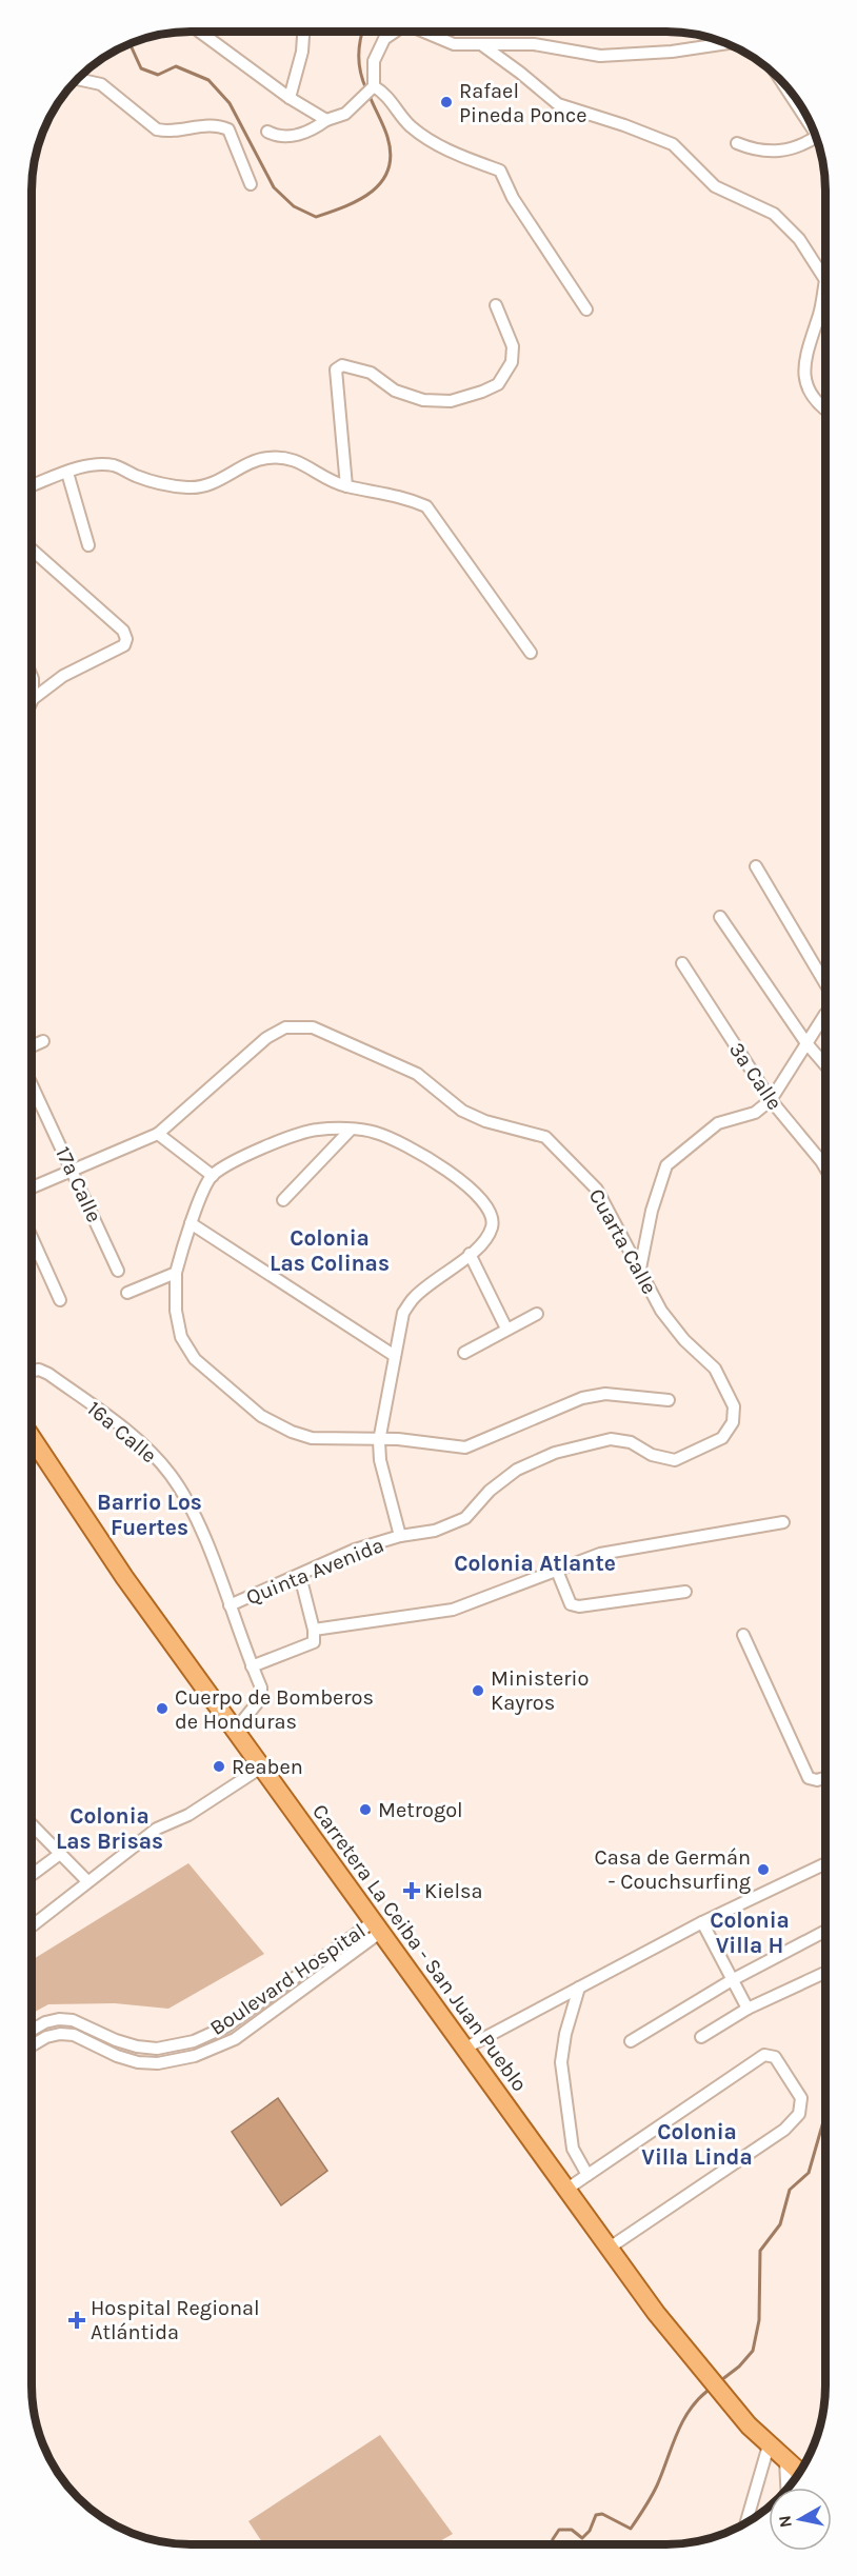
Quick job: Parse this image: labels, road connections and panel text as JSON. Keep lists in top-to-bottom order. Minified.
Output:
{"streets":{"main road":["Carretera La Ceiba - San Juan Pueblo"],"street":["3a Calle","17a Calle","Cuarta Calle","16a Calle","Quinta Avenida","Boulevard Hospital"]},"crossings":[["Cuarta Calle","Quinta Avenida"],["16a Calle","Quinta Avenida"],["16a Calle","Carretera La Ceiba - San Juan Pueblo"],["Carretera La Ceiba - San Juan Pueblo","Boulevard Hospital"]],"districts":["Colonia Las Colinas","Barrio Los Fuertes","Colonia Atlante","Colonia Las Brisas","Colonia Villa H","Colonia Villa Linda"],"places":{"other":["Rafael Pineda Ponce","Ministerio Kayros","Cuerpo de Bomberos de Honduras","Reaben","Metrogol","Casa de Germán - Couchsurfing"],"health":["Kielsa","Hospital Regional Atlántida"]},"north":"left"}
